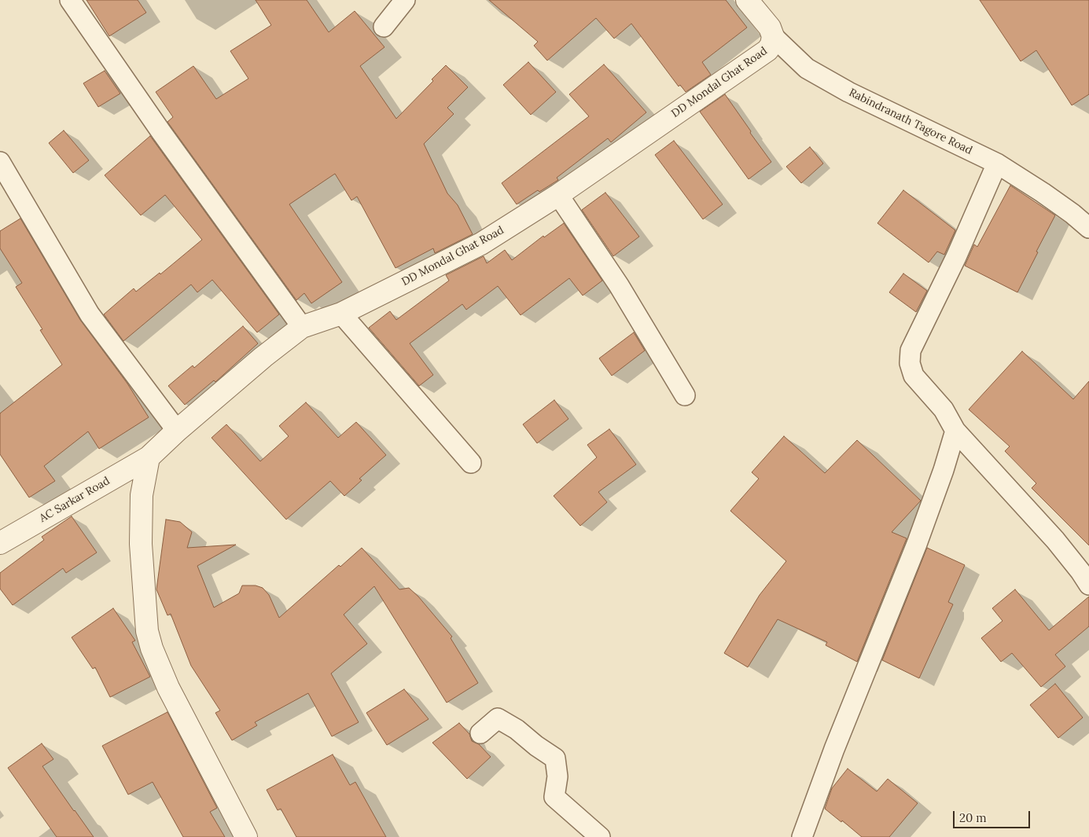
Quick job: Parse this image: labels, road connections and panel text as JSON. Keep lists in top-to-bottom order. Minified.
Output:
{"streets":{"street":["DD Mondal Ghat Road","Rabindranath Tagore Road","AC Sarkar Road"]},"crossings":[["DD Mondal Ghat Road","Rabindranath Tagore Road"],["DD Mondal Ghat Road","AC Sarkar Road"]],"scale_bar":"20 m"}
